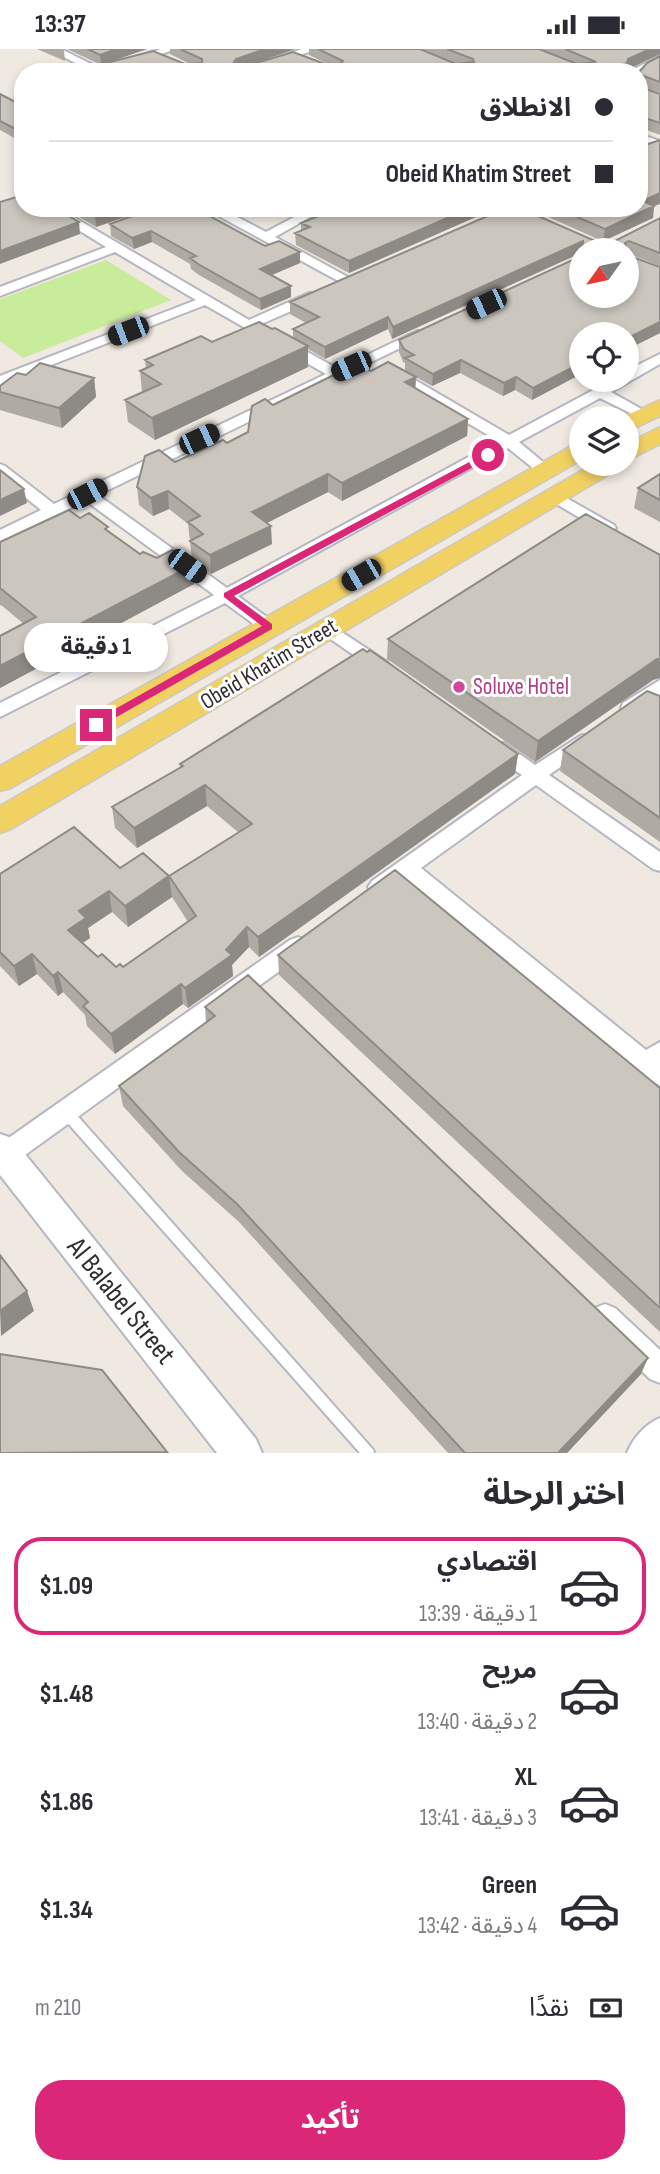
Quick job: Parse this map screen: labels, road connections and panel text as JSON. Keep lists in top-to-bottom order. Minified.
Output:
{"streets":{"main road":["Obeid Khatim Street"],"street":["Al Balabel Street"]},"places":["Soluxe Hotel"],"north":"bottom left","page":{"status":"13:37","banner":["الانطلاق","Obeid Khatim Street"],"bubble":"1 دقيقة","heading":"اختر الرحلة","list":[{"name":"اقتصادي","note":"1 دقيقة · 13:39","value":"$1.09"},{"name":"مريح","note":"2 دقيقة · 13:40","value":"$1.48"},{"name":"XL","note":"3 دقيقة · 13:41","value":"$1.86"},{"name":"Green","note":"4 دقيقة · 13:42","value":"$1.34"}],"pay":["نقدًا","210 m"],"buttons":"تأكيد"}}
